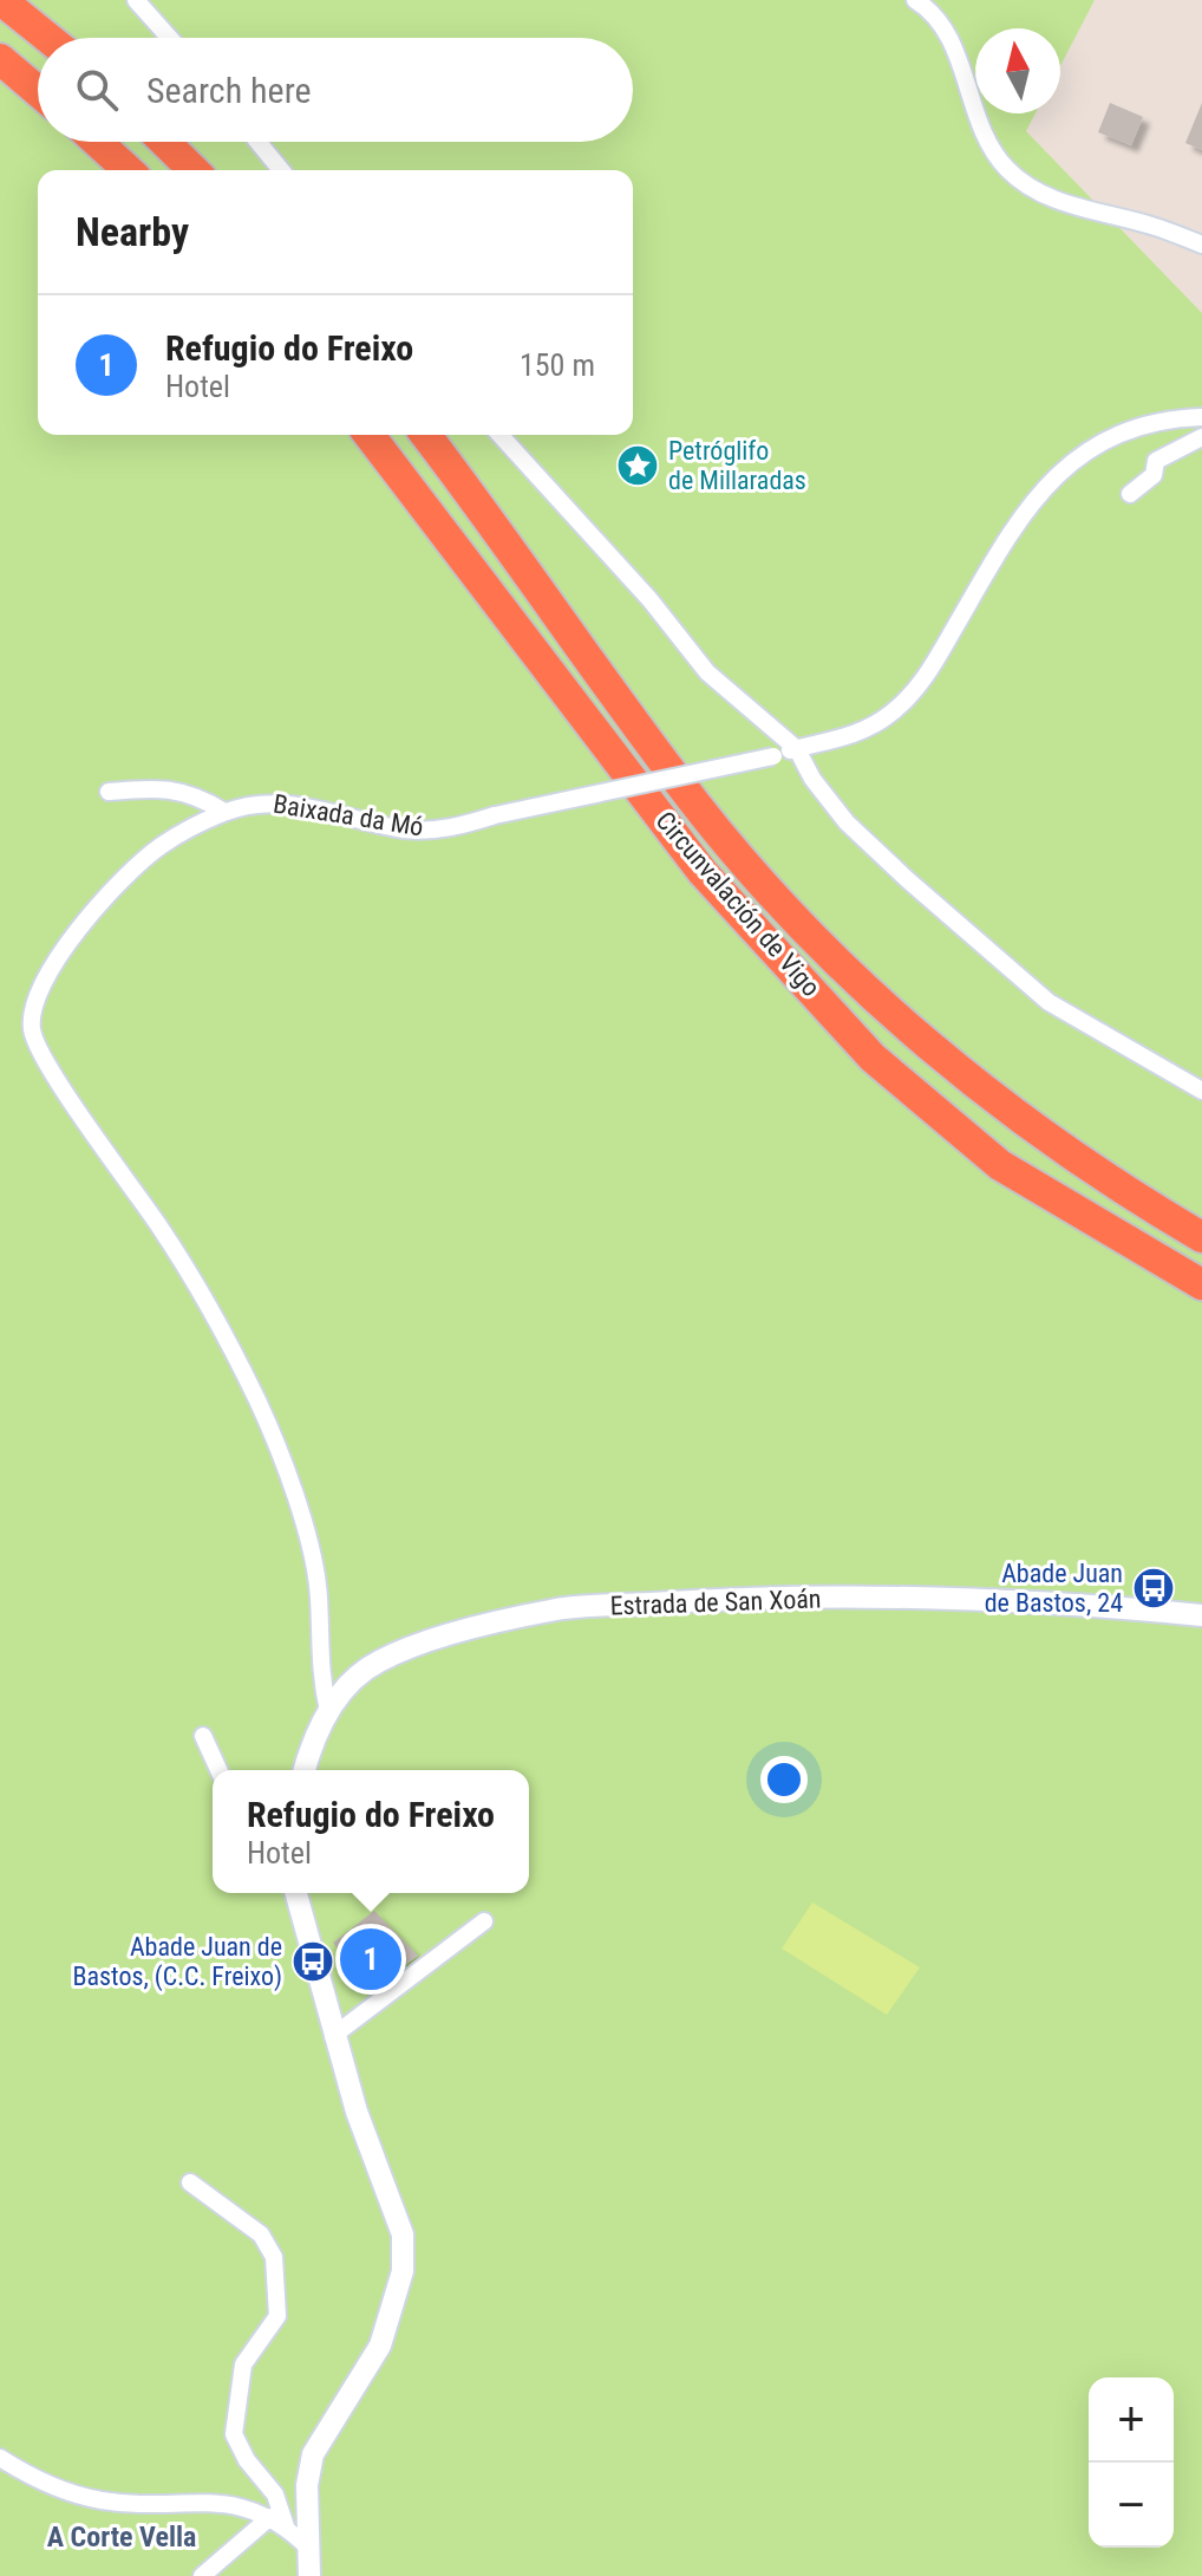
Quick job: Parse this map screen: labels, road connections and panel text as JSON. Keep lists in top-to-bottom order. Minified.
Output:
{"streets":{"highway":["Circunvalación de Vigo"],"street":["Baixada da Mó","Estrada de San Xoán"]},"crossings":[["Baixada da Mó","Estrada de San Xoán"]],"districts":["A Corte Vella"],"places":{"place":["Petróglifo de Millaradas"],"bus stop":["Abade Juan de Bastos, 24","Abade Juan de Bastos, (C.C. Freixo)"]},"north":"top","page":{"search":"Search here","heading":"Nearby","list":[{"mark":"1","name":"Refugio do Freixo","note":"Hotel","value":"150 m"}],"popup":["Refugio do Freixo","Hotel"],"pins":"1","map_buttons":["+","−"]}}
